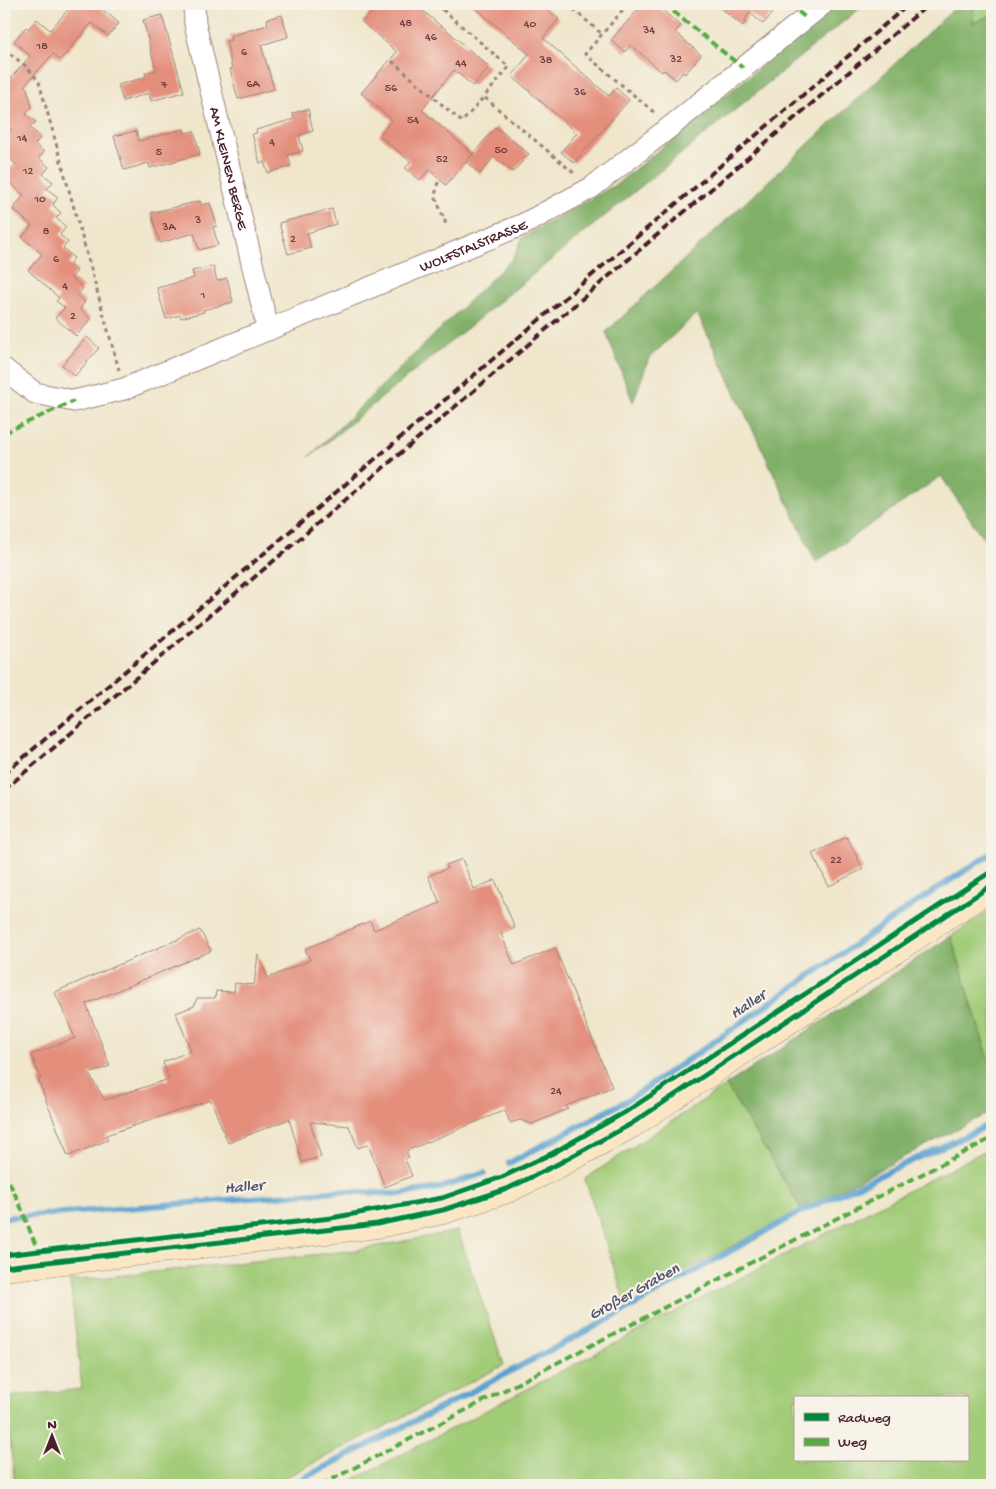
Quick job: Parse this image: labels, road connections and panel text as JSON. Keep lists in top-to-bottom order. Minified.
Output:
{"streets":{"street":["AM KLEINEN BERGE","WOLFSTALSTRASSE"]},"crossings":[["AM KLEINEN BERGE","WOLFSTALSTRASSE"]],"water":["Haller","Großer Graben"],"house_numbers":["48","40","34","46","18","6","32","38","44","6A","7","56","36","54","14","4","50","5","52","12","10","3","3A","8","2","6","4","1","2","22","24"],"legend":["Radweg","Weg"],"north":"top"}
